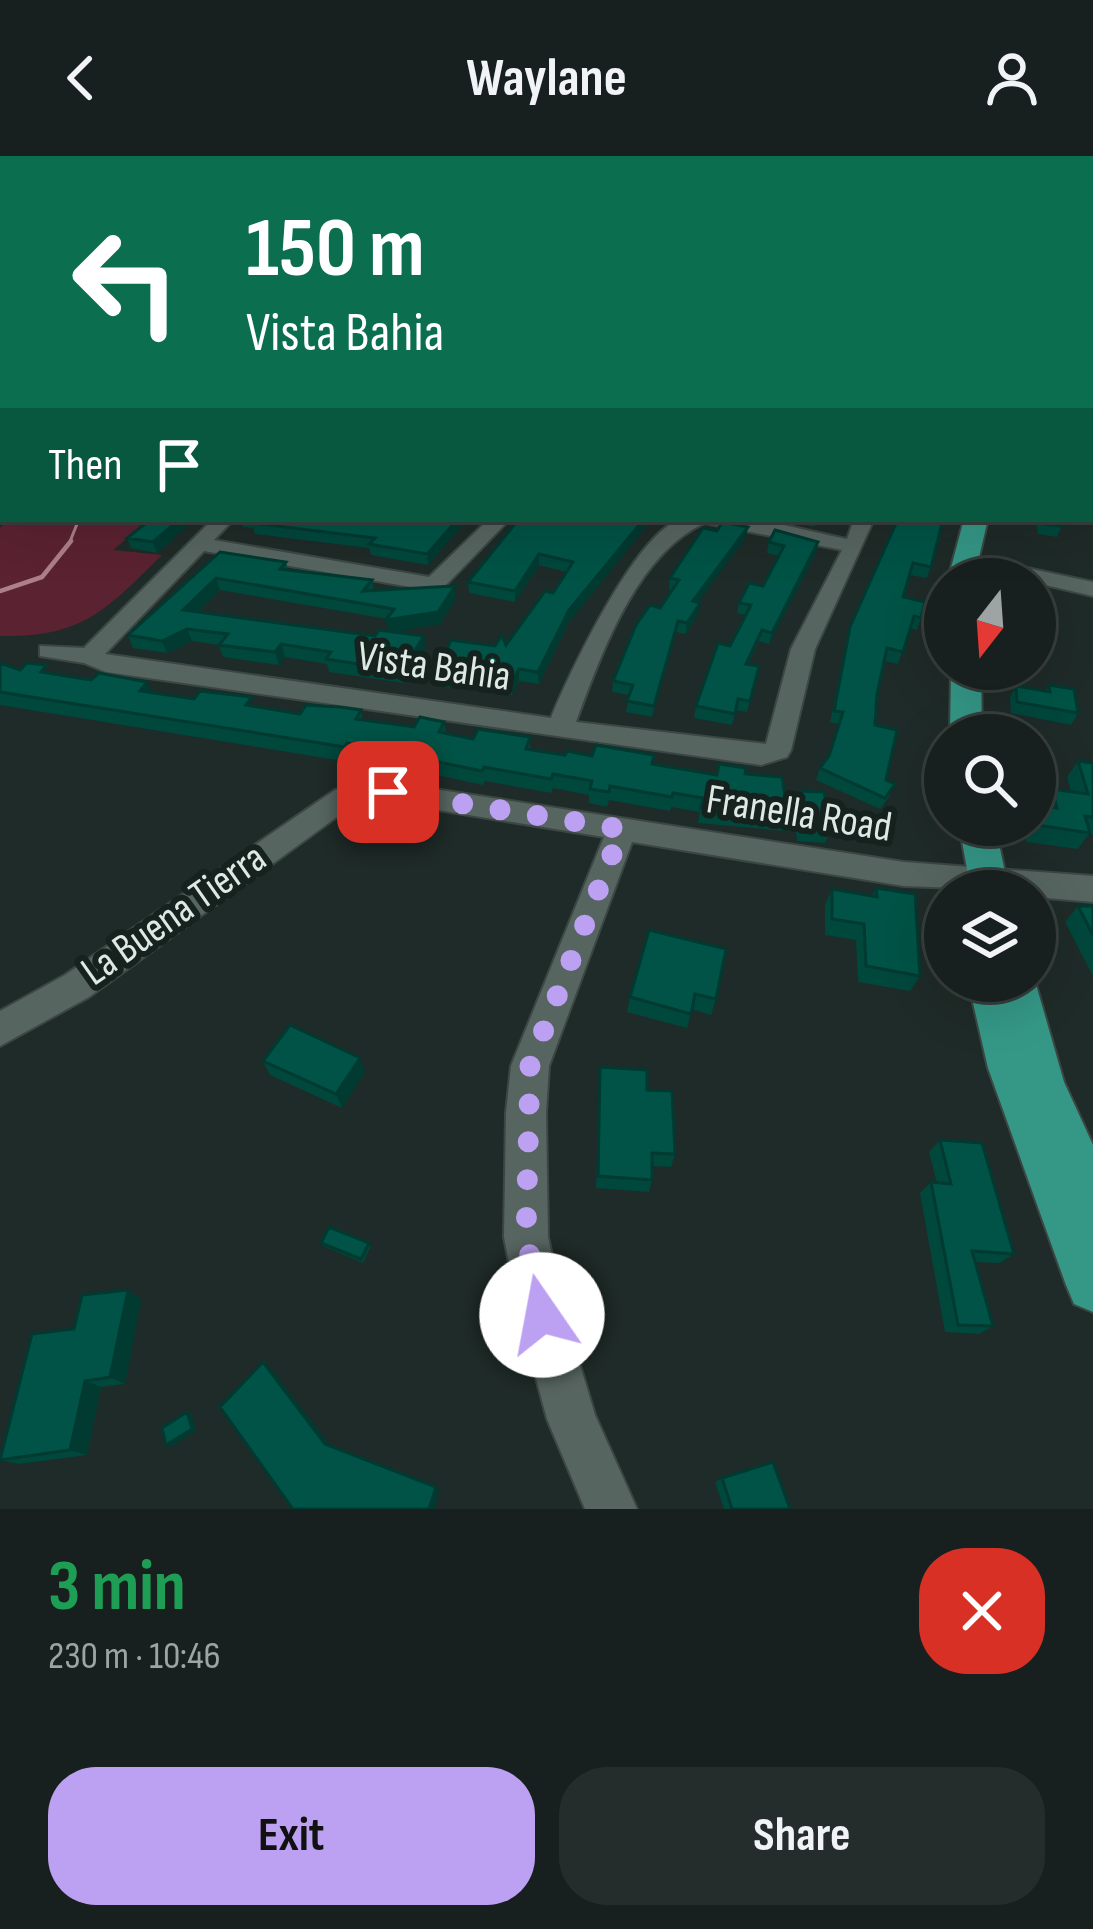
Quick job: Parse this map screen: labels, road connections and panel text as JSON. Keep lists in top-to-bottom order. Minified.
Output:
{"streets":{"street":["Vista Bahia","Franella Road","La Buena Tierra"]},"crossings":[["Franella Road","La Buena Tierra"]],"north":"bottom","page":{"header":"Waylane","turn":["150 m","Vista Bahia"],"then":"Then","heading":["3 min","230 m · 10:46"],"buttons":["Exit","Share"]}}
